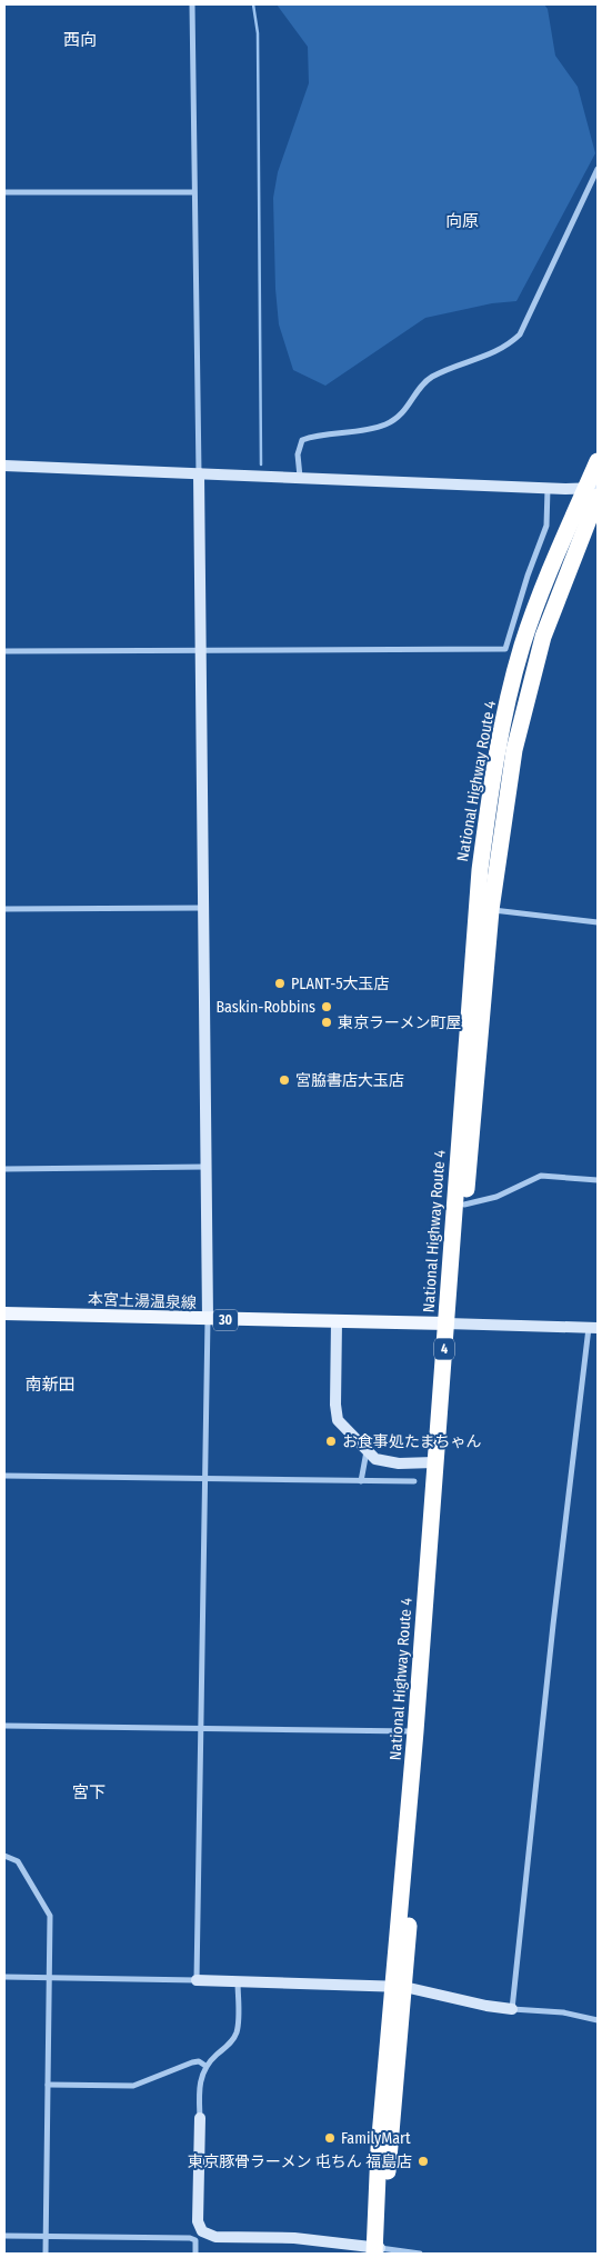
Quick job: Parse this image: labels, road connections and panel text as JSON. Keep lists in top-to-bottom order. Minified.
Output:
{"streets":{"highway":["National Highway Route 4","4"],"main road":["本宮土湯温泉線","30"]},"crossings":[["National Highway Route 4","本宮土湯温泉線"]],"districts":["西向","向原","南新田","宮下"],"places":["PLANT-5大玉店","Baskin-Robbins","東京ラーメン町屋","宮脇書店大玉店","お食事処たまちゃん","FamilyMart","東京豚骨ラーメン 屯ちん 福島店"]}
